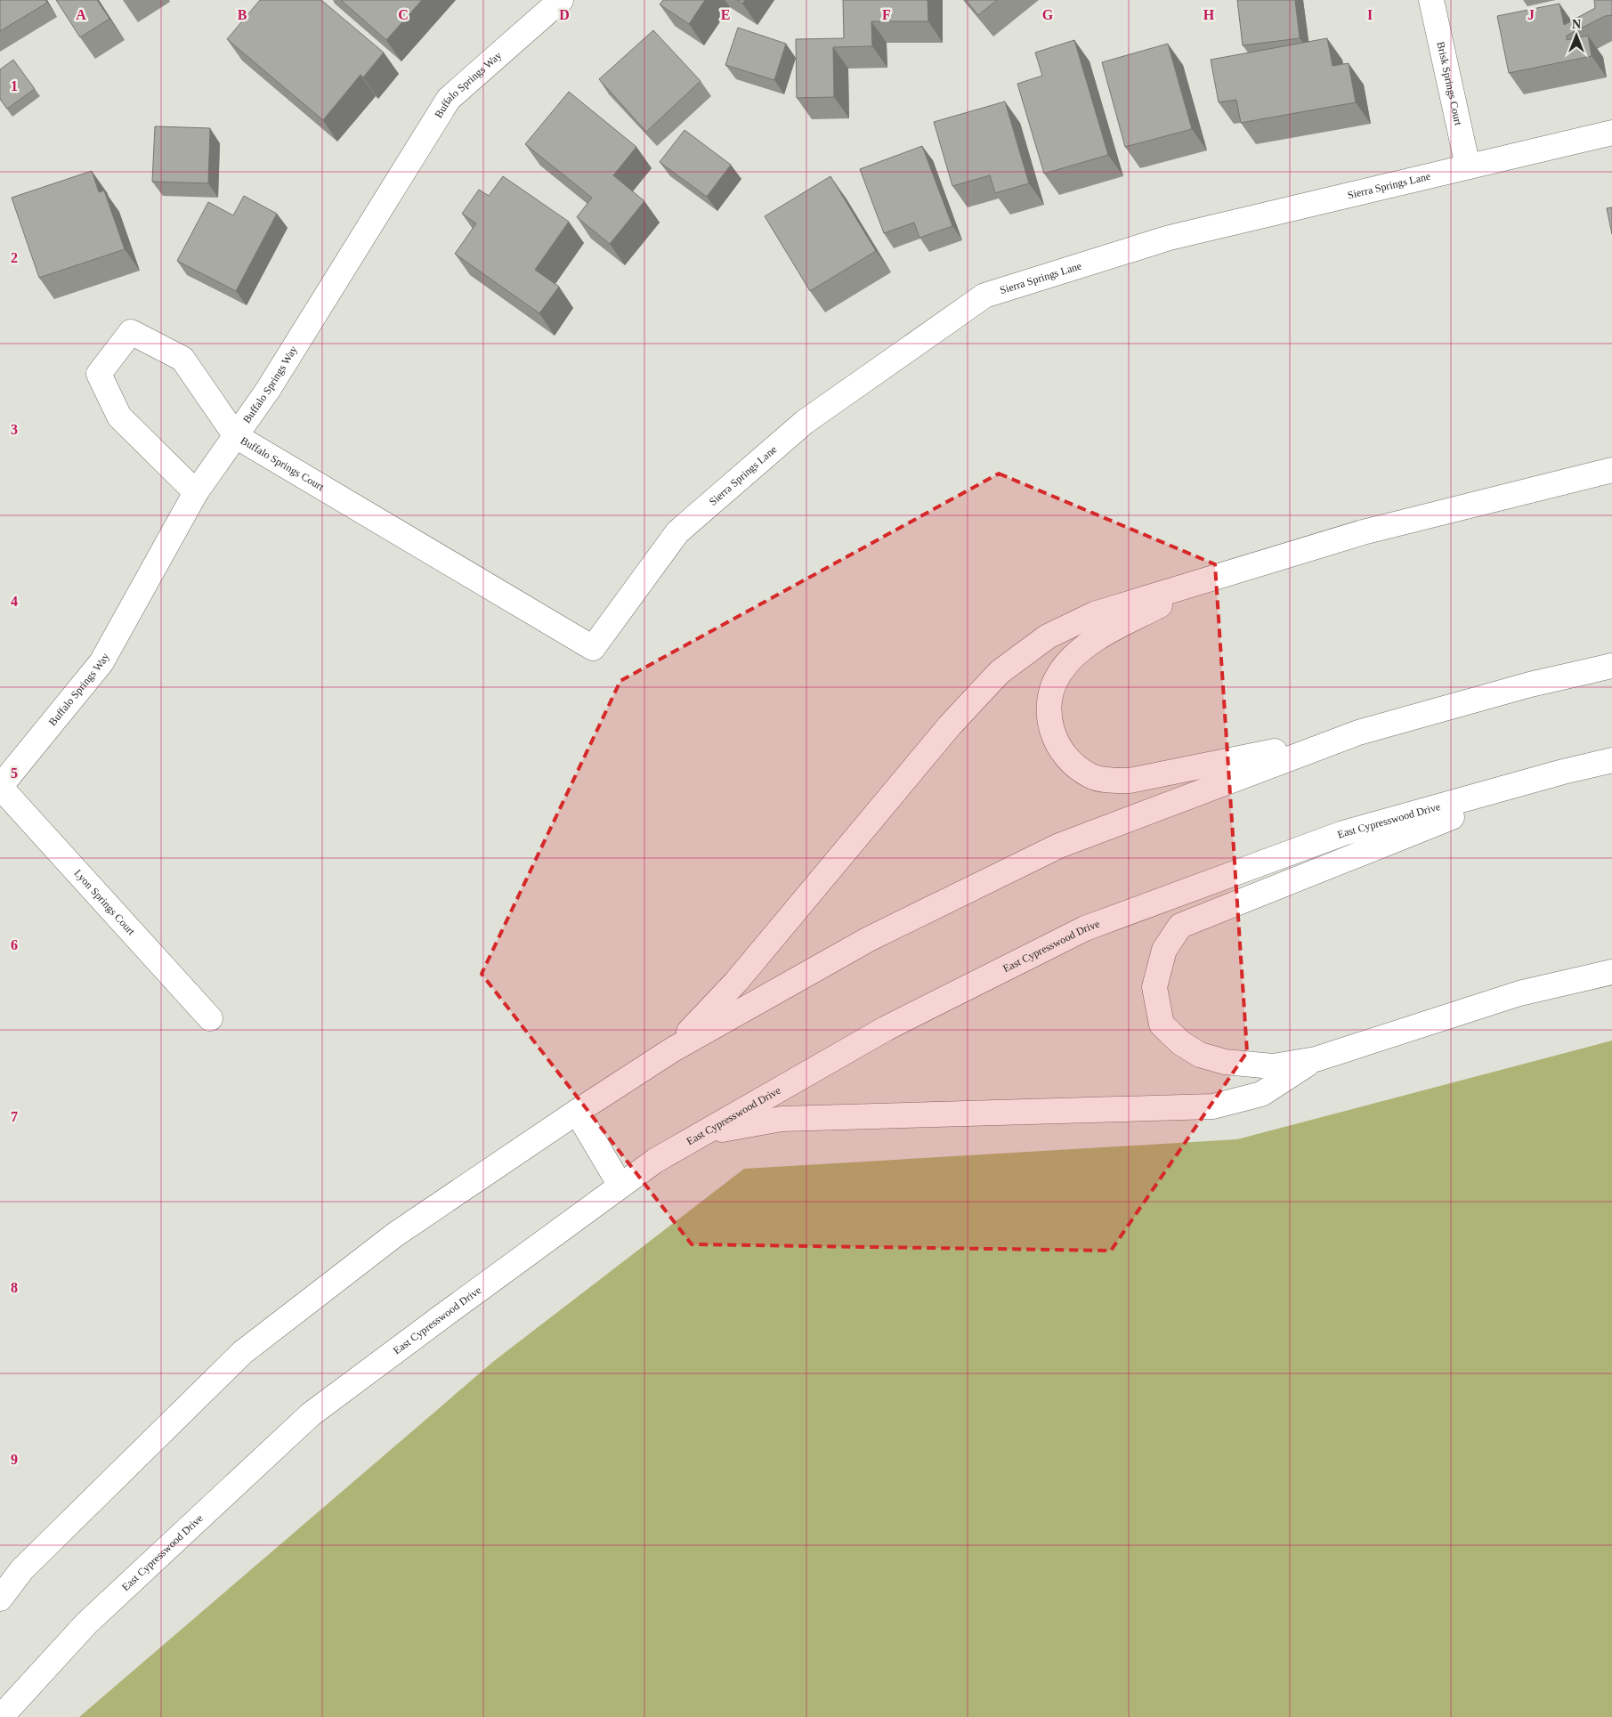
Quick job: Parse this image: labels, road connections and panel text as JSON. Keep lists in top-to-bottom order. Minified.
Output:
{"streets":{"main road":["Brisk Springs Court","Buffalo Springs Way","Sierra Springs Lane","Buffalo Springs Court","East Cypresswood Drive","Lyon Springs Court"]},"crossings":[["Brisk Springs Court","Sierra Springs Lane"],["Buffalo Springs Way","Buffalo Springs Court"],["Buffalo Springs Way","Lyon Springs Court"],["Sierra Springs Lane","Buffalo Springs Court"]],"north":"top","grid":{"columns":["A","B","C","D","E","F","G","H","I","J"],"rows":["1","2","3","4","5","6","7","8","9"]}}
